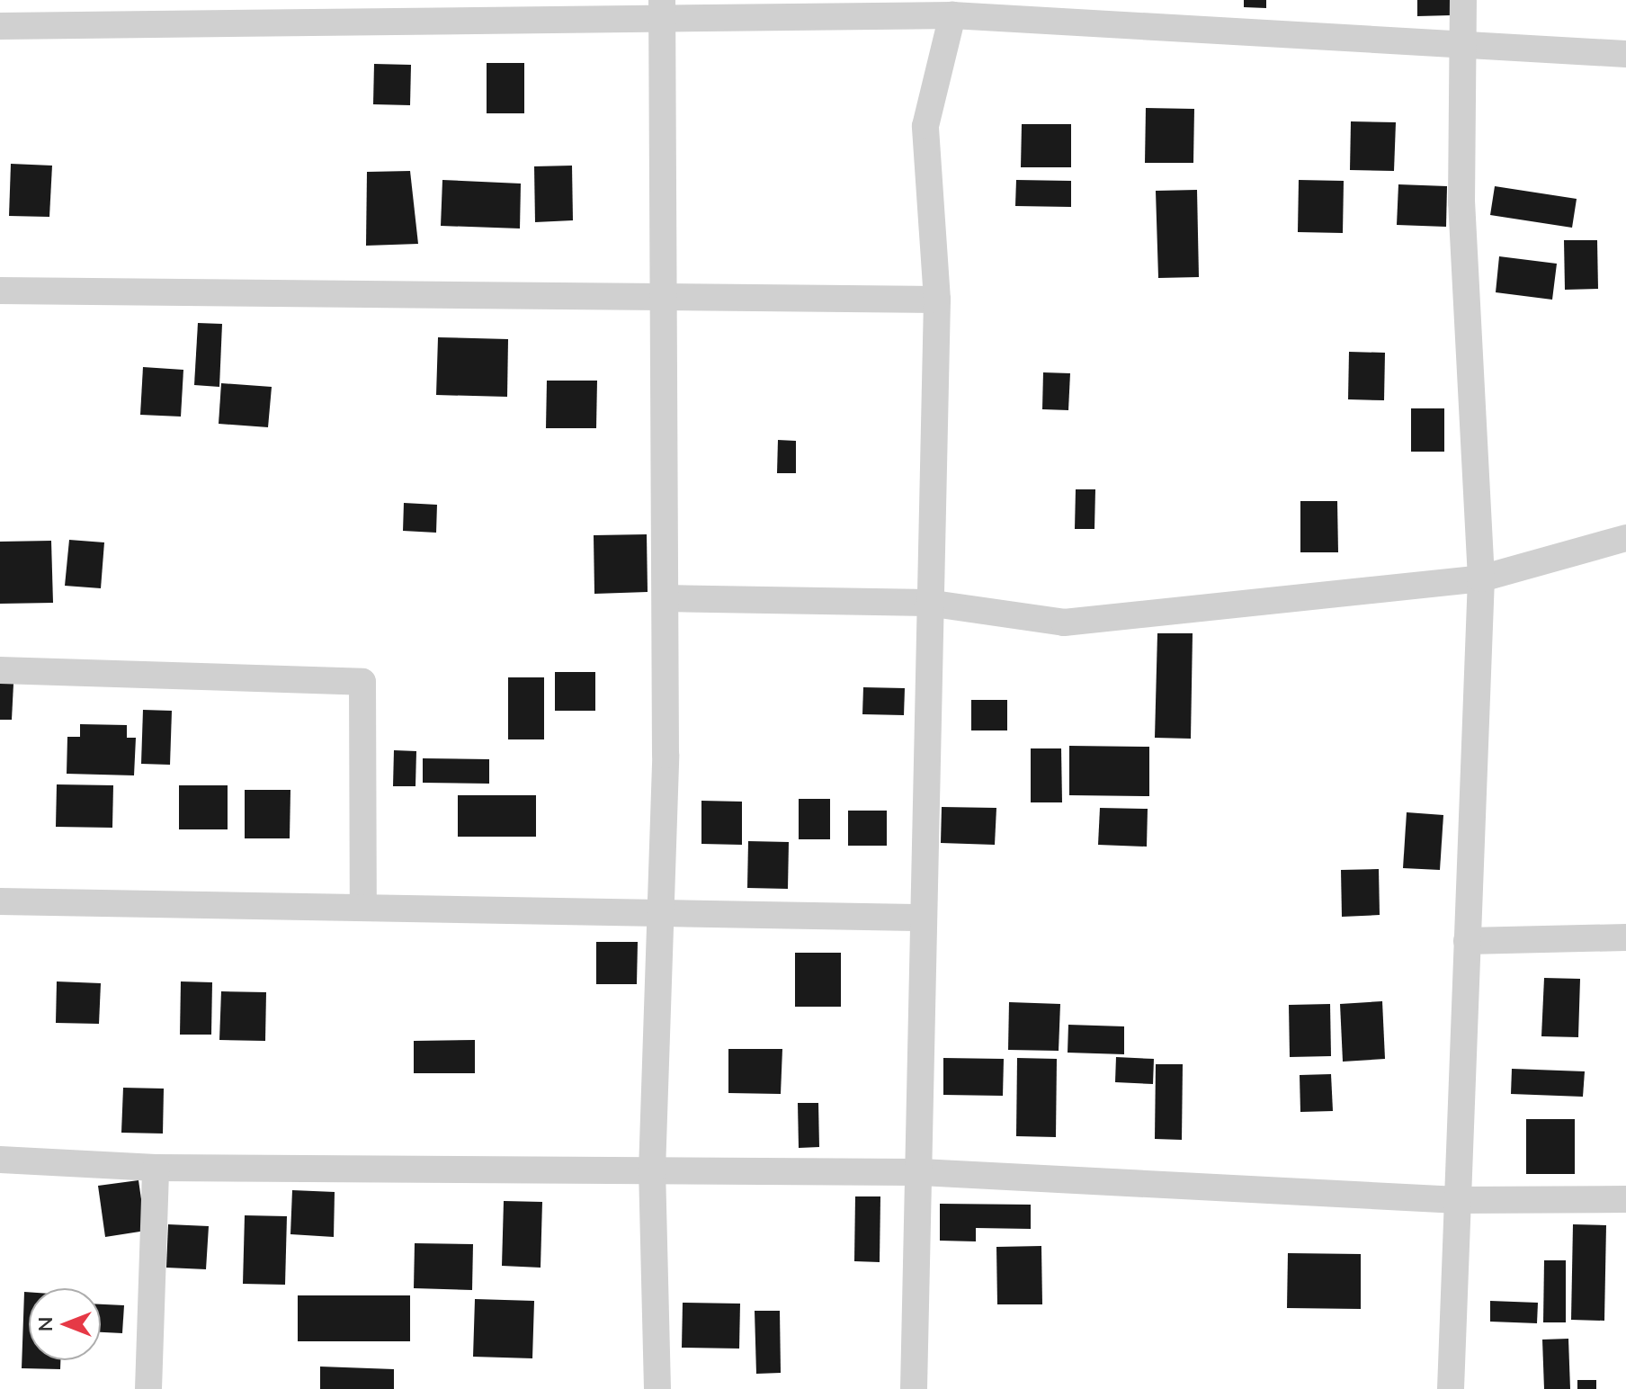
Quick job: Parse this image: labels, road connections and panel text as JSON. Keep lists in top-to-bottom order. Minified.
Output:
{"north":"left"}
